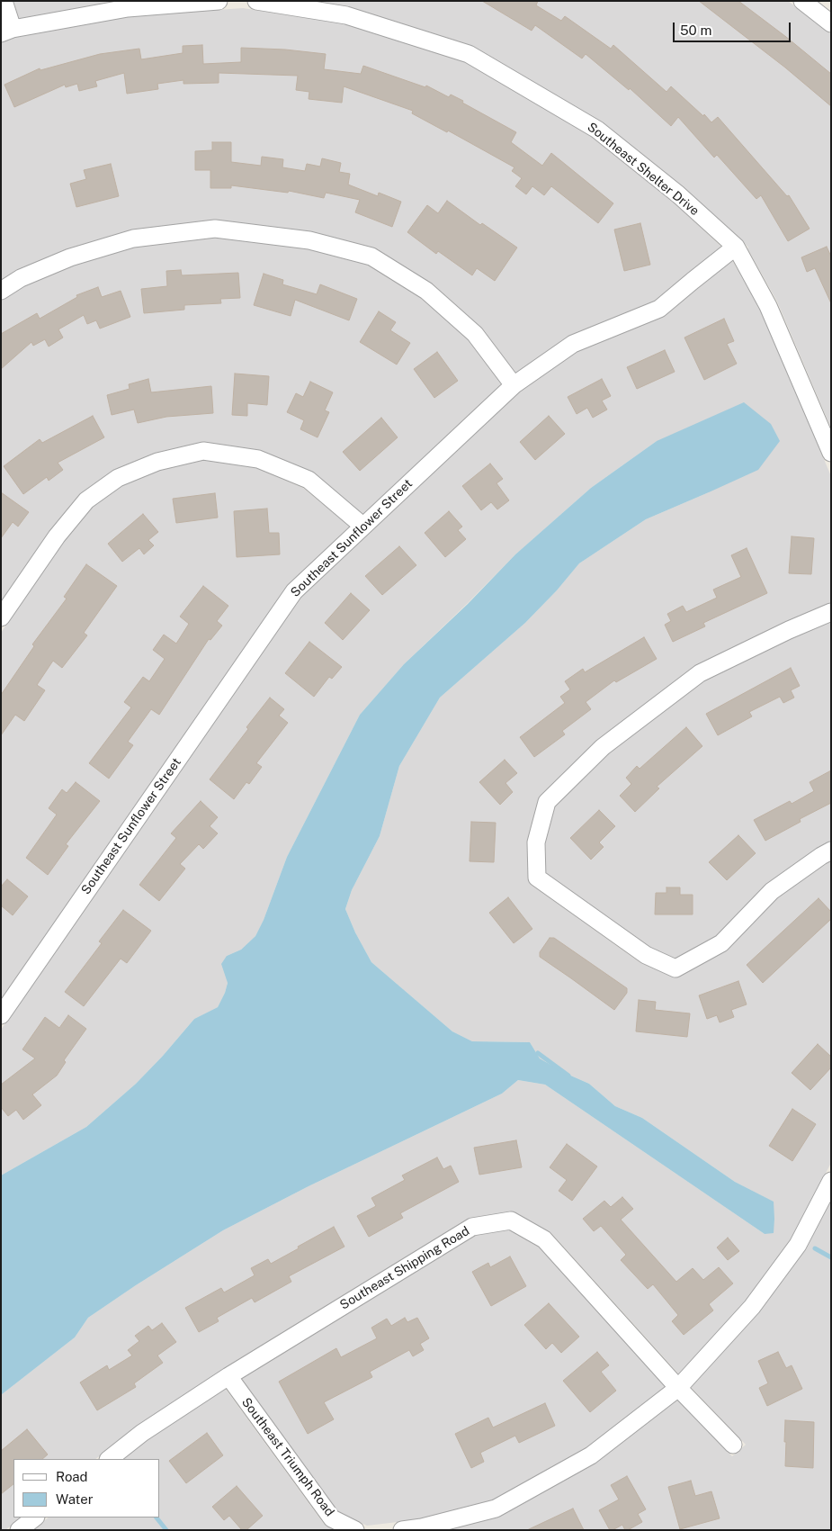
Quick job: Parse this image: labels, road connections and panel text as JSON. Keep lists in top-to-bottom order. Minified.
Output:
{"streets":{"street":["Southeast Shelter Drive","Southeast Sunflower Street","Southeast Shipping Road","Southeast Triumph Road"]},"crossings":[["Southeast Shelter Drive","Southeast Sunflower Street"],["Southeast Shipping Road","Southeast Triumph Road"]],"legend":["Road","Water"],"scale_bar":"50 m"}
